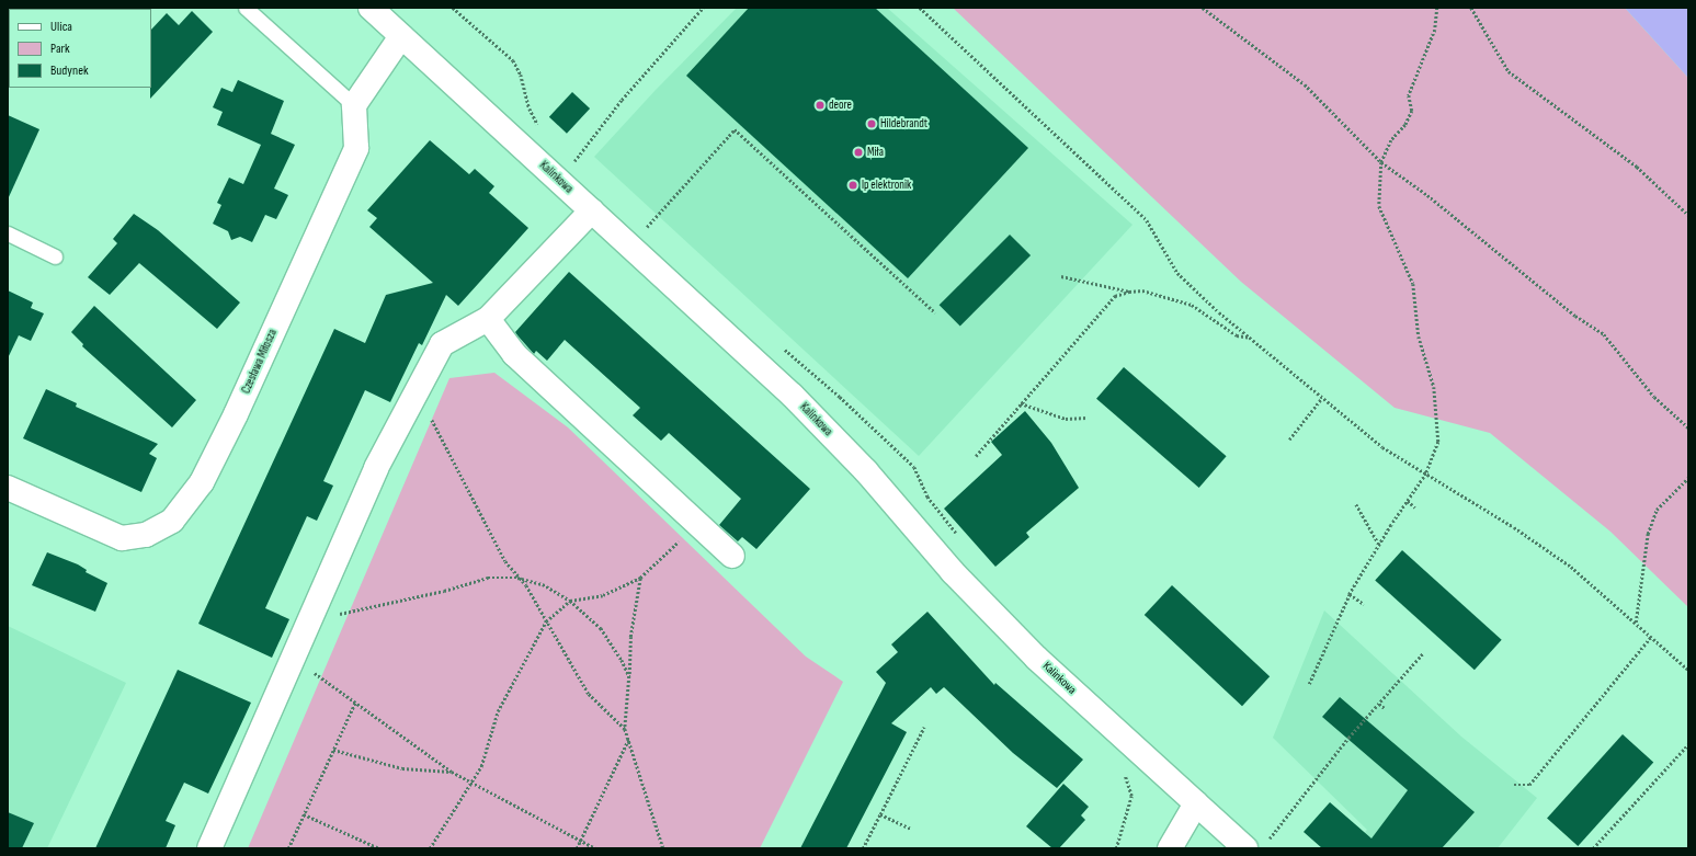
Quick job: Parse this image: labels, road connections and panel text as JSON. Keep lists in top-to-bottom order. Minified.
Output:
{"streets":{"street":["Kalinkowa","Czesława Miłosza"]},"places":["deore","Hildebrandt","Miła","lp elektronik"],"legend":["Ulica","Park","Budynek"]}
